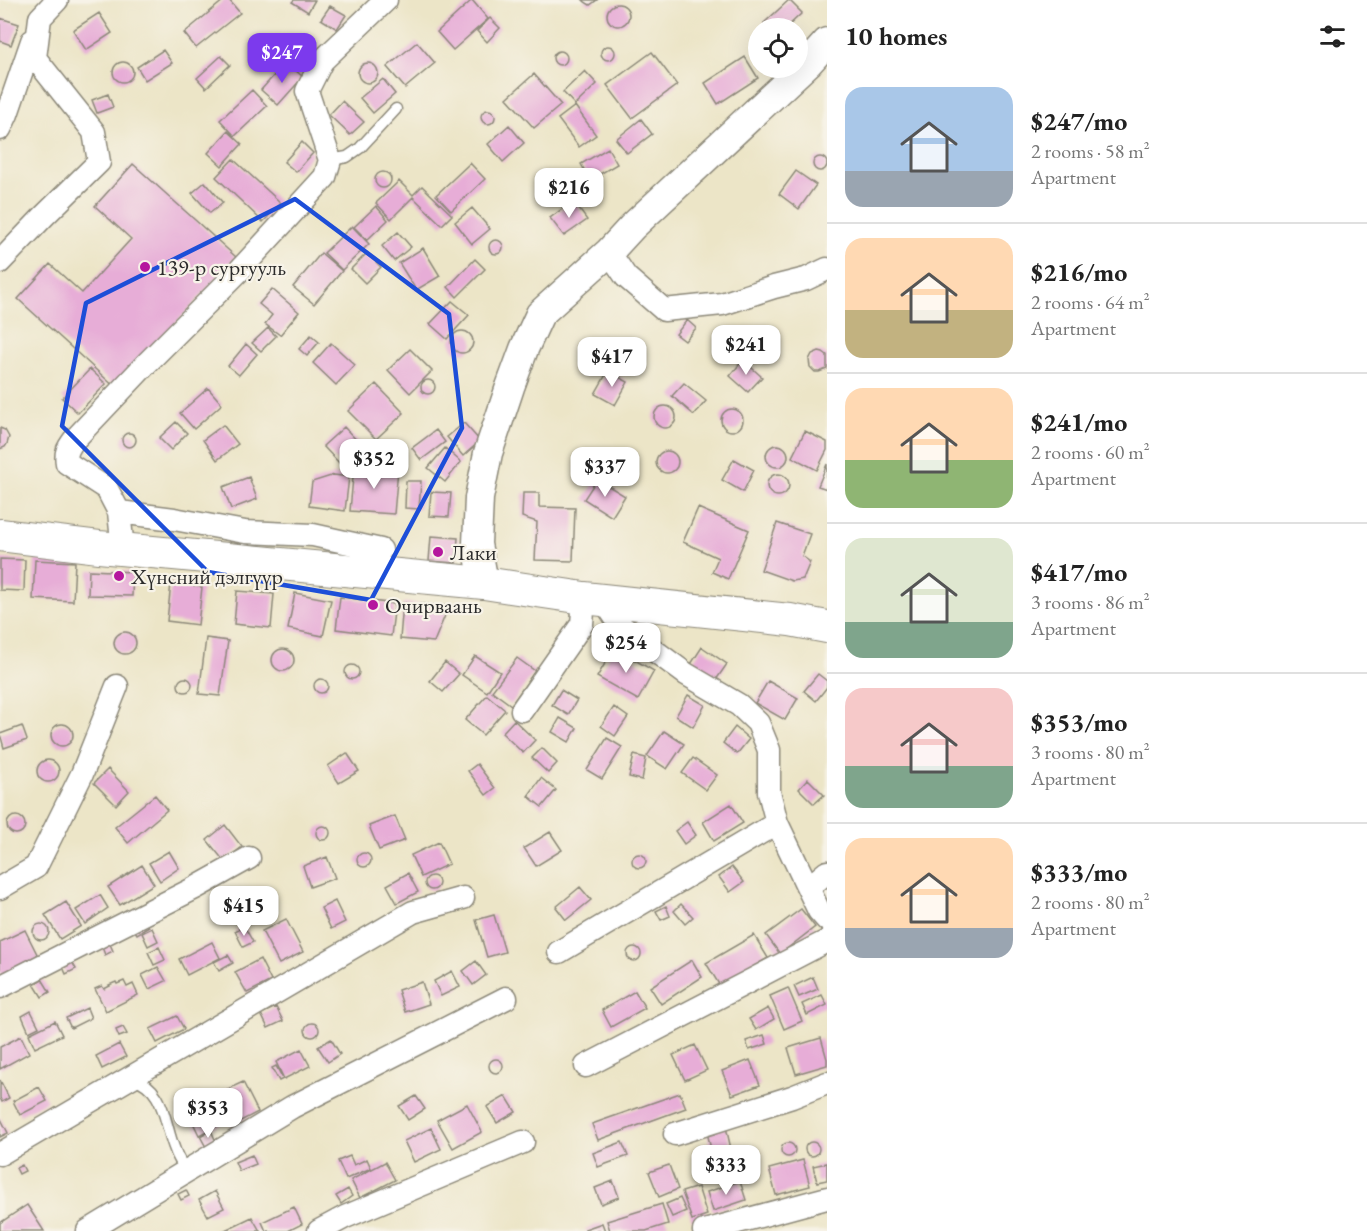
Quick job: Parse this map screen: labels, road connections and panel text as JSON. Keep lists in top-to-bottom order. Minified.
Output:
{"places":["139-р сургууль","Лаки","Хүнсний дэлгүүр","Очирваань"],"page":{"heading":"10 homes","price":["$247","$216","$241","$417","$352","$337","$254","$415","$353","$333"],"list":[{"name":"$247/mo","note":"2 rooms · 58 m² · Apartment"},{"name":"$216/mo","note":"2 rooms · 64 m² · Apartment"},{"name":"$241/mo","note":"2 rooms · 60 m² · Apartment"},{"name":"$417/mo","note":"3 rooms · 86 m² · Apartment"},{"name":"$353/mo","note":"3 rooms · 80 m² · Apartment"},{"name":"$333/mo","note":"2 rooms · 80 m² · Apartment"}]}}
